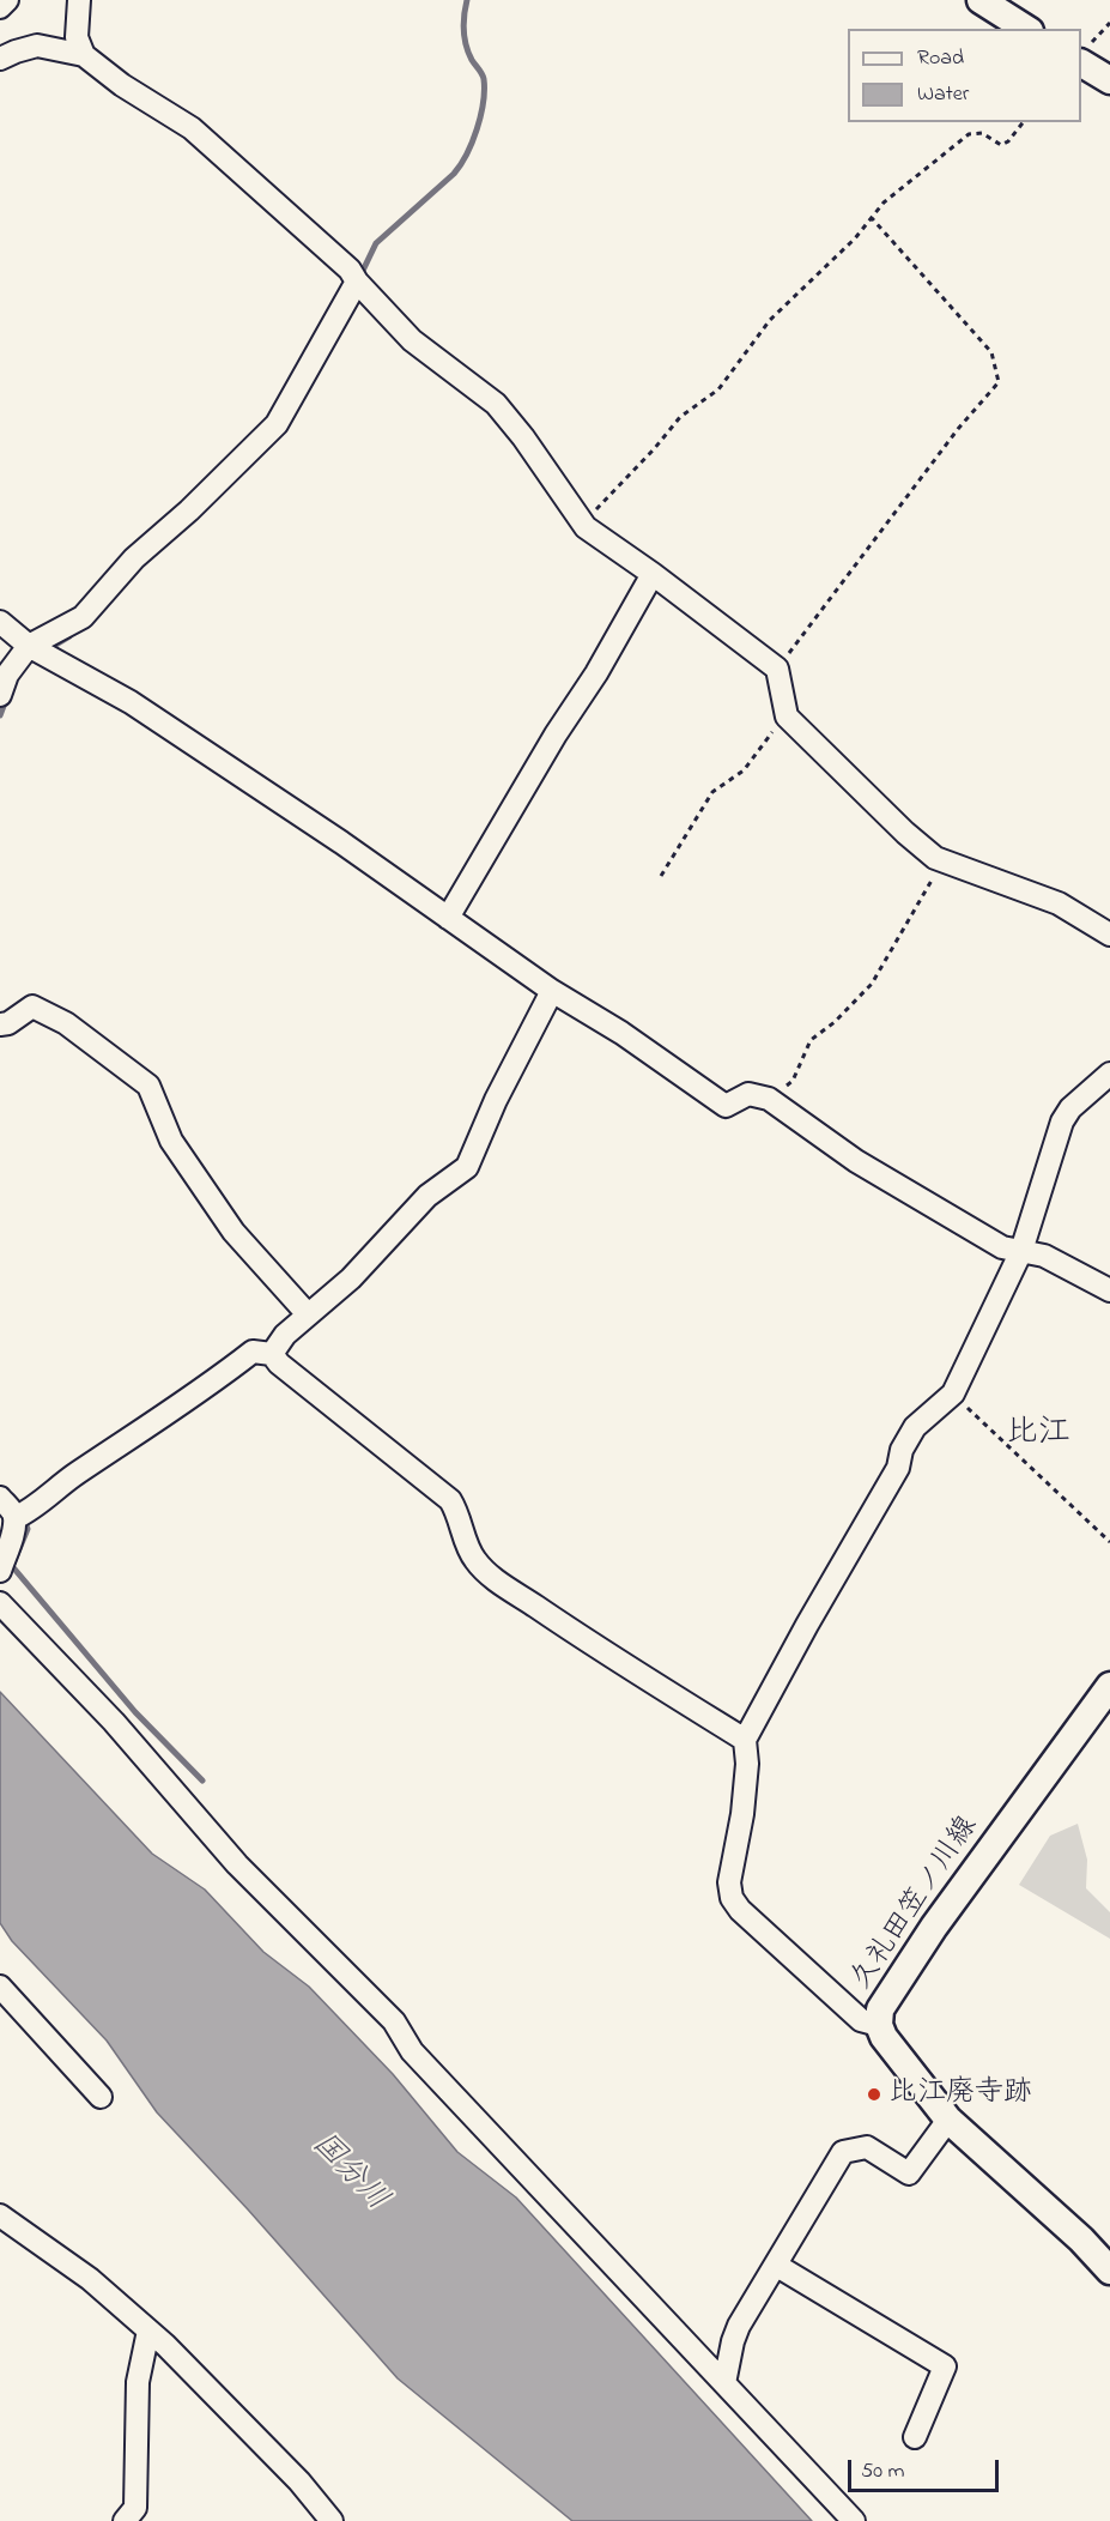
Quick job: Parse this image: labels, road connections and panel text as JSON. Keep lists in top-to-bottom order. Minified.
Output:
{"streets":{"main road":["久礼田笠ノ川線"]},"districts":["比江"],"water":["国分川"],"places":["比江廃寺跡"],"legend":["Road","Water"],"scale_bar":"50 m"}
